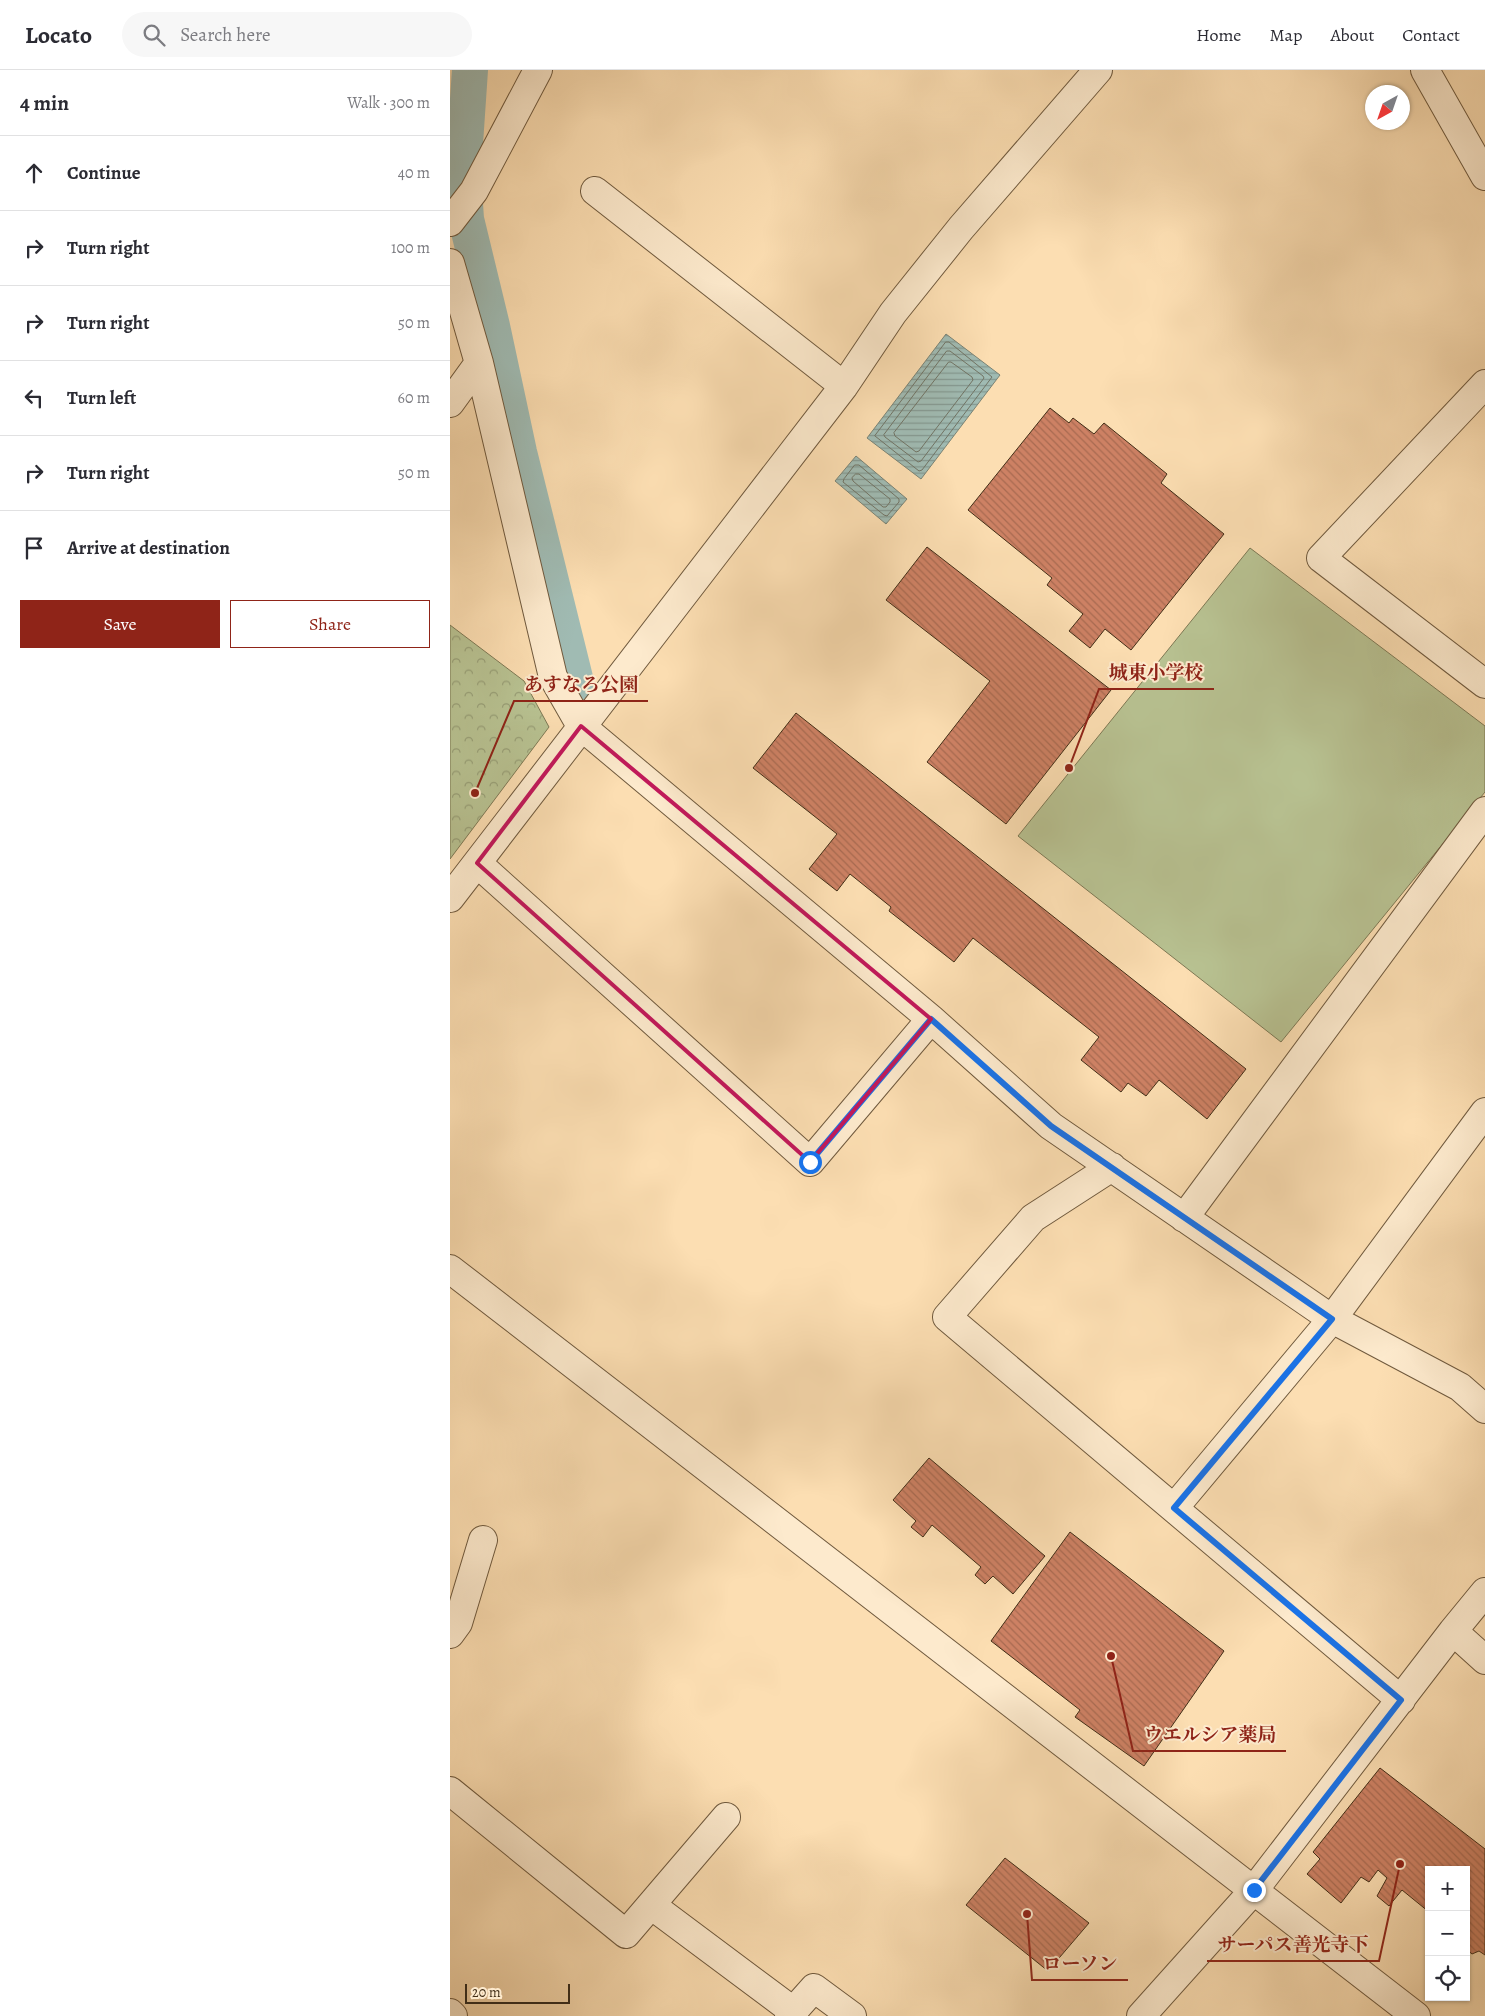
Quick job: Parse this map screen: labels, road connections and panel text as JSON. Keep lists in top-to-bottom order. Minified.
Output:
{"places":["城東小学校","あすなろ公園","ウエルシア薬局","サーパス善光寺下","ローソン"],"scale_bar":"20 m","north":"bottom left","page":{"header":"Locato","search":"Search here","nav":["Home","Map","About","Contact"],"heading":["4 min","Walk · 300 m"],"list":[["Continue","40 m"],["Turn right","100 m"],["Turn right","50 m"],["Turn left","60 m"],["Turn right","50 m"],"Arrive at destination"],"buttons":["Save","Share"],"map_buttons":["+","−"],"scale":"20 m"}}
